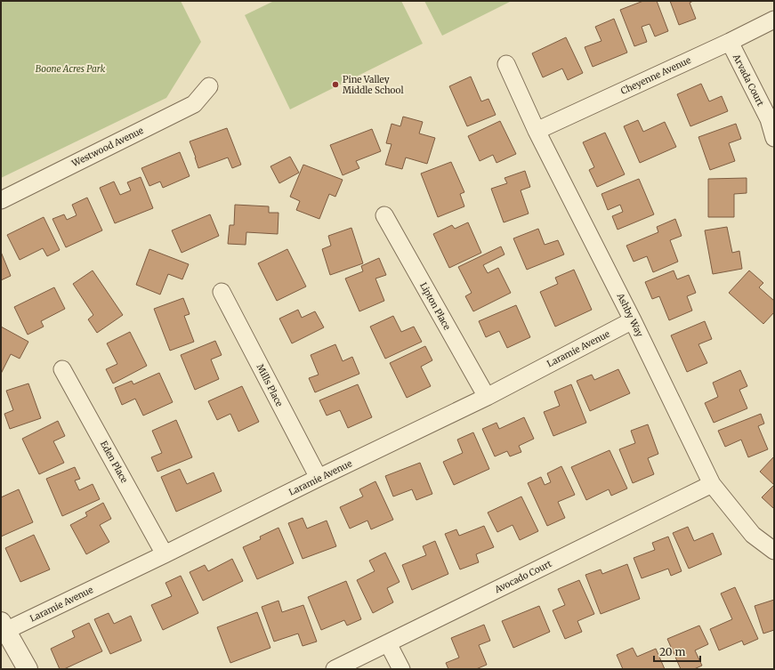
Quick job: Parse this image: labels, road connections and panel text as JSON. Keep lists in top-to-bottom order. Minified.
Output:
{"streets":{"street":["Cheyenne Avenue","Arvada Court","Westwood Avenue","Lipton Place","Ashby Way","Laramie Avenue","Mills Place","Eden Place","Avocado Court"]},"crossings":[["Cheyenne Avenue","Arvada Court"],["Cheyenne Avenue","Ashby Way"],["Lipton Place","Laramie Avenue"],["Ashby Way","Laramie Avenue"],["Ashby Way","Avocado Court"],["Laramie Avenue","Mills Place"],["Laramie Avenue","Eden Place"]],"parks":["Boone Acres Park"],"places":["Pine Valley Middle School"],"scale_bar":"20 m"}
